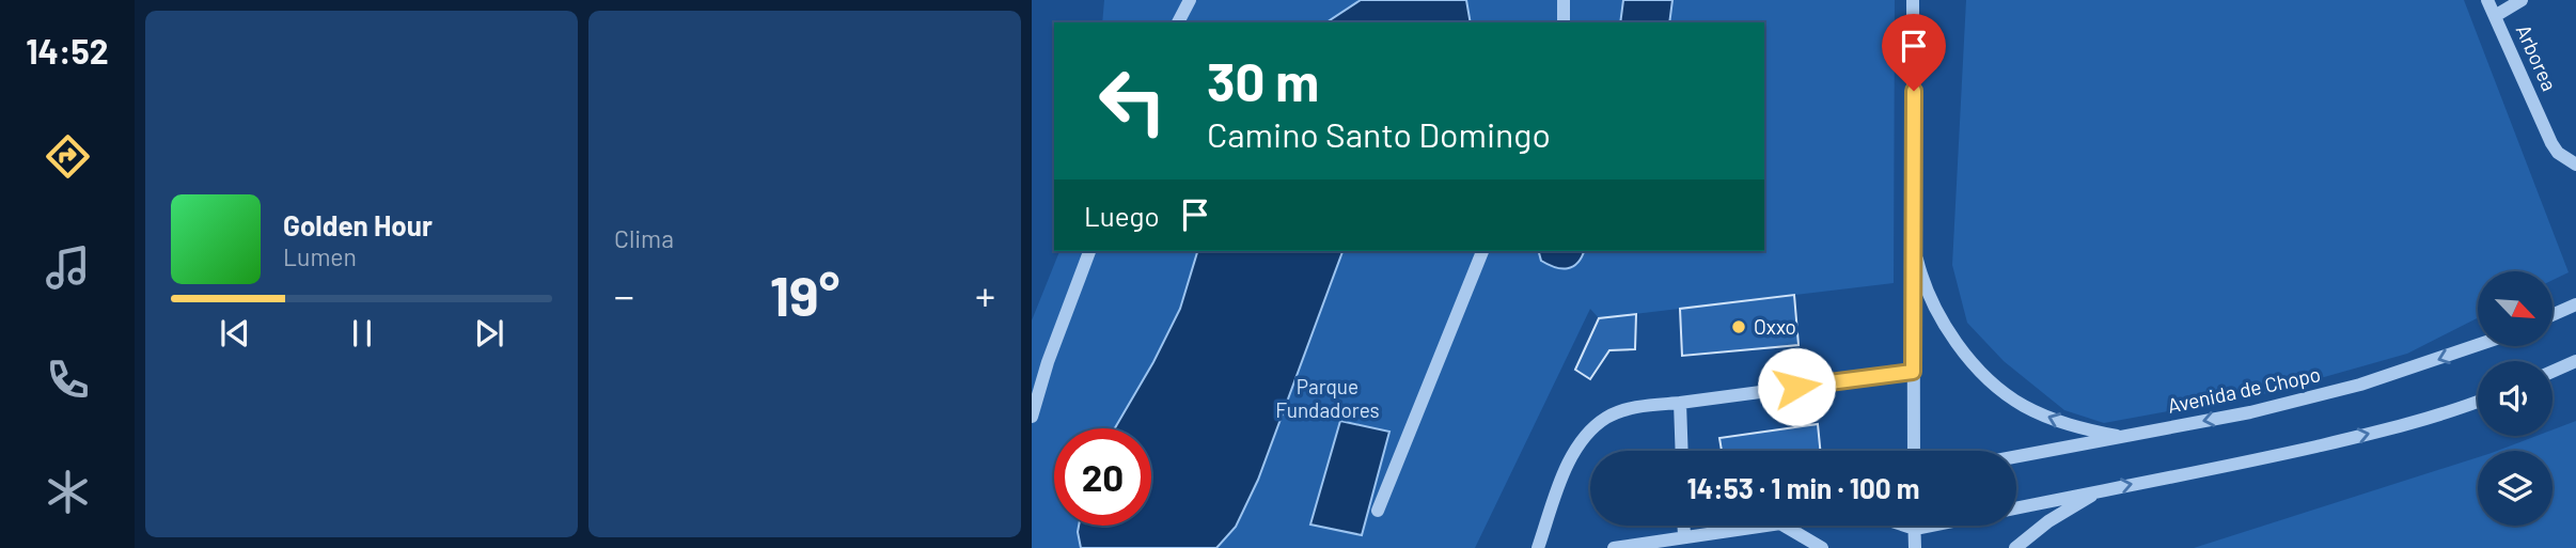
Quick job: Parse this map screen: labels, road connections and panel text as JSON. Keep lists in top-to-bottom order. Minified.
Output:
{"streets":{"street":["Arborea","Avenida de Chopo"]},"parks":["Parque Fundadores"],"places":["Oxxo"],"north":"bottom right","page":{"tabs":"14:52","tile":"Clima","turn":["30 m","Camino Santo Domingo"],"then":"Luego","song":["Golden Hour","Lumen"],"heat":["−","19°","+"],"limit":"20","trip":"14:53 · 1 min · 100 m"}}
